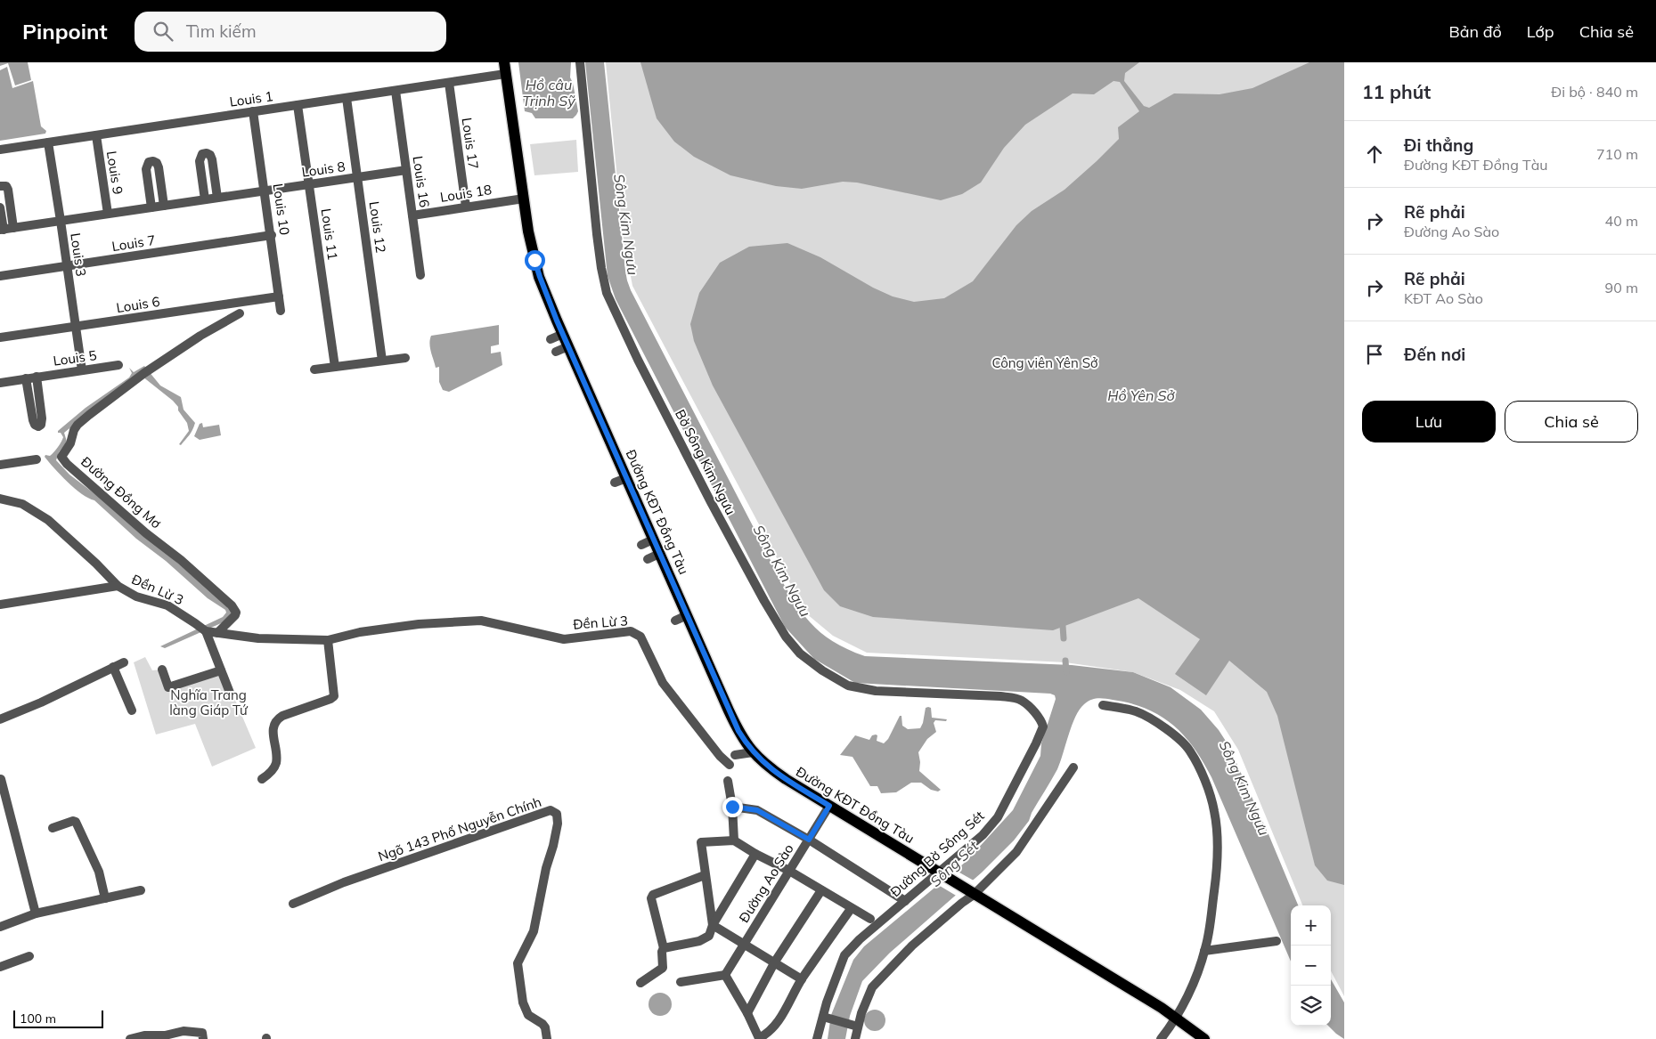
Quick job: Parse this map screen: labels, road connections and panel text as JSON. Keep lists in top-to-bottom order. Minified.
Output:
{"streets":{"main road":["Đường KĐT Đồng Tàu"],"street":["Louis 1","Louis 17","Louis 8","Louis 9","Louis 16","Louis 18","Louis 10","Louis 12","Louis 11","Louis 7","Louis 3","Louis 6","Louis 5","Bờ Sông Kim Ngưu","Đường Đồng Mơ","Đền Lừ 3","Ngõ 143 Phố Nguyễn Chính","Đường Bờ Sông Sét","Đường Ao Sào"]},"crossings":[["Louis 1","Louis 17"],["Louis 1","Louis 9"],["Louis 1","Louis 16"],["Louis 1","Louis 10"],["Louis 1","Louis 12"],["Louis 1","Louis 11"],["Louis 1","Louis 3"],["Louis 1","Đường KĐT Đồng Tàu"],["Louis 17","Louis 18"],["Louis 8","Louis 9"],["Louis 8","Louis 16"],["Louis 8","Louis 10"],["Louis 8","Louis 12"],["Louis 8","Louis 11"],["Louis 8","Louis 3"],["Louis 16","Louis 18"],["Louis 18","Đường KĐT Đồng Tàu"],["Louis 10","Louis 7"],["Louis 10","Louis 6"],["Louis 7","Louis 3"],["Louis 3","Louis 6"],["Louis 3","Louis 5"],["Bờ Sông Kim Ngưu","Đường Bờ Sông Sét"],["Đường Đồng Mơ","Đền Lừ 3"],["Đường KĐT Đồng Tàu","Đường Bờ Sông Sét"],["Đường KĐT Đồng Tàu","Đường Ao Sào"]],"water":["Hồ câu Trịnh Sỹ","Sông Kim Ngưu","Hồ Yên Sở","Sông Sét"],"parks":["Công viên Yên Sở","Nghĩa Trang làng Giáp Tứ"],"scale_bar":"100 m","page":{"header":"Pinpoint","search":"Tìm kiếm","nav":["Bản đồ","Lớp","Chia sẻ"],"heading":["11 phút","Đi bộ · 840 m"],"list":[["Đi thẳng","Đường KĐT Đồng Tàu","710 m"],["Rẽ phải","Đường Ao Sào","40 m"],["Rẽ phải","KĐT Ao Sào","90 m"],"Đến nơi"],"buttons":["Lưu","Chia sẻ"],"map_buttons":["+","−"],"scale":"100 m"}}
